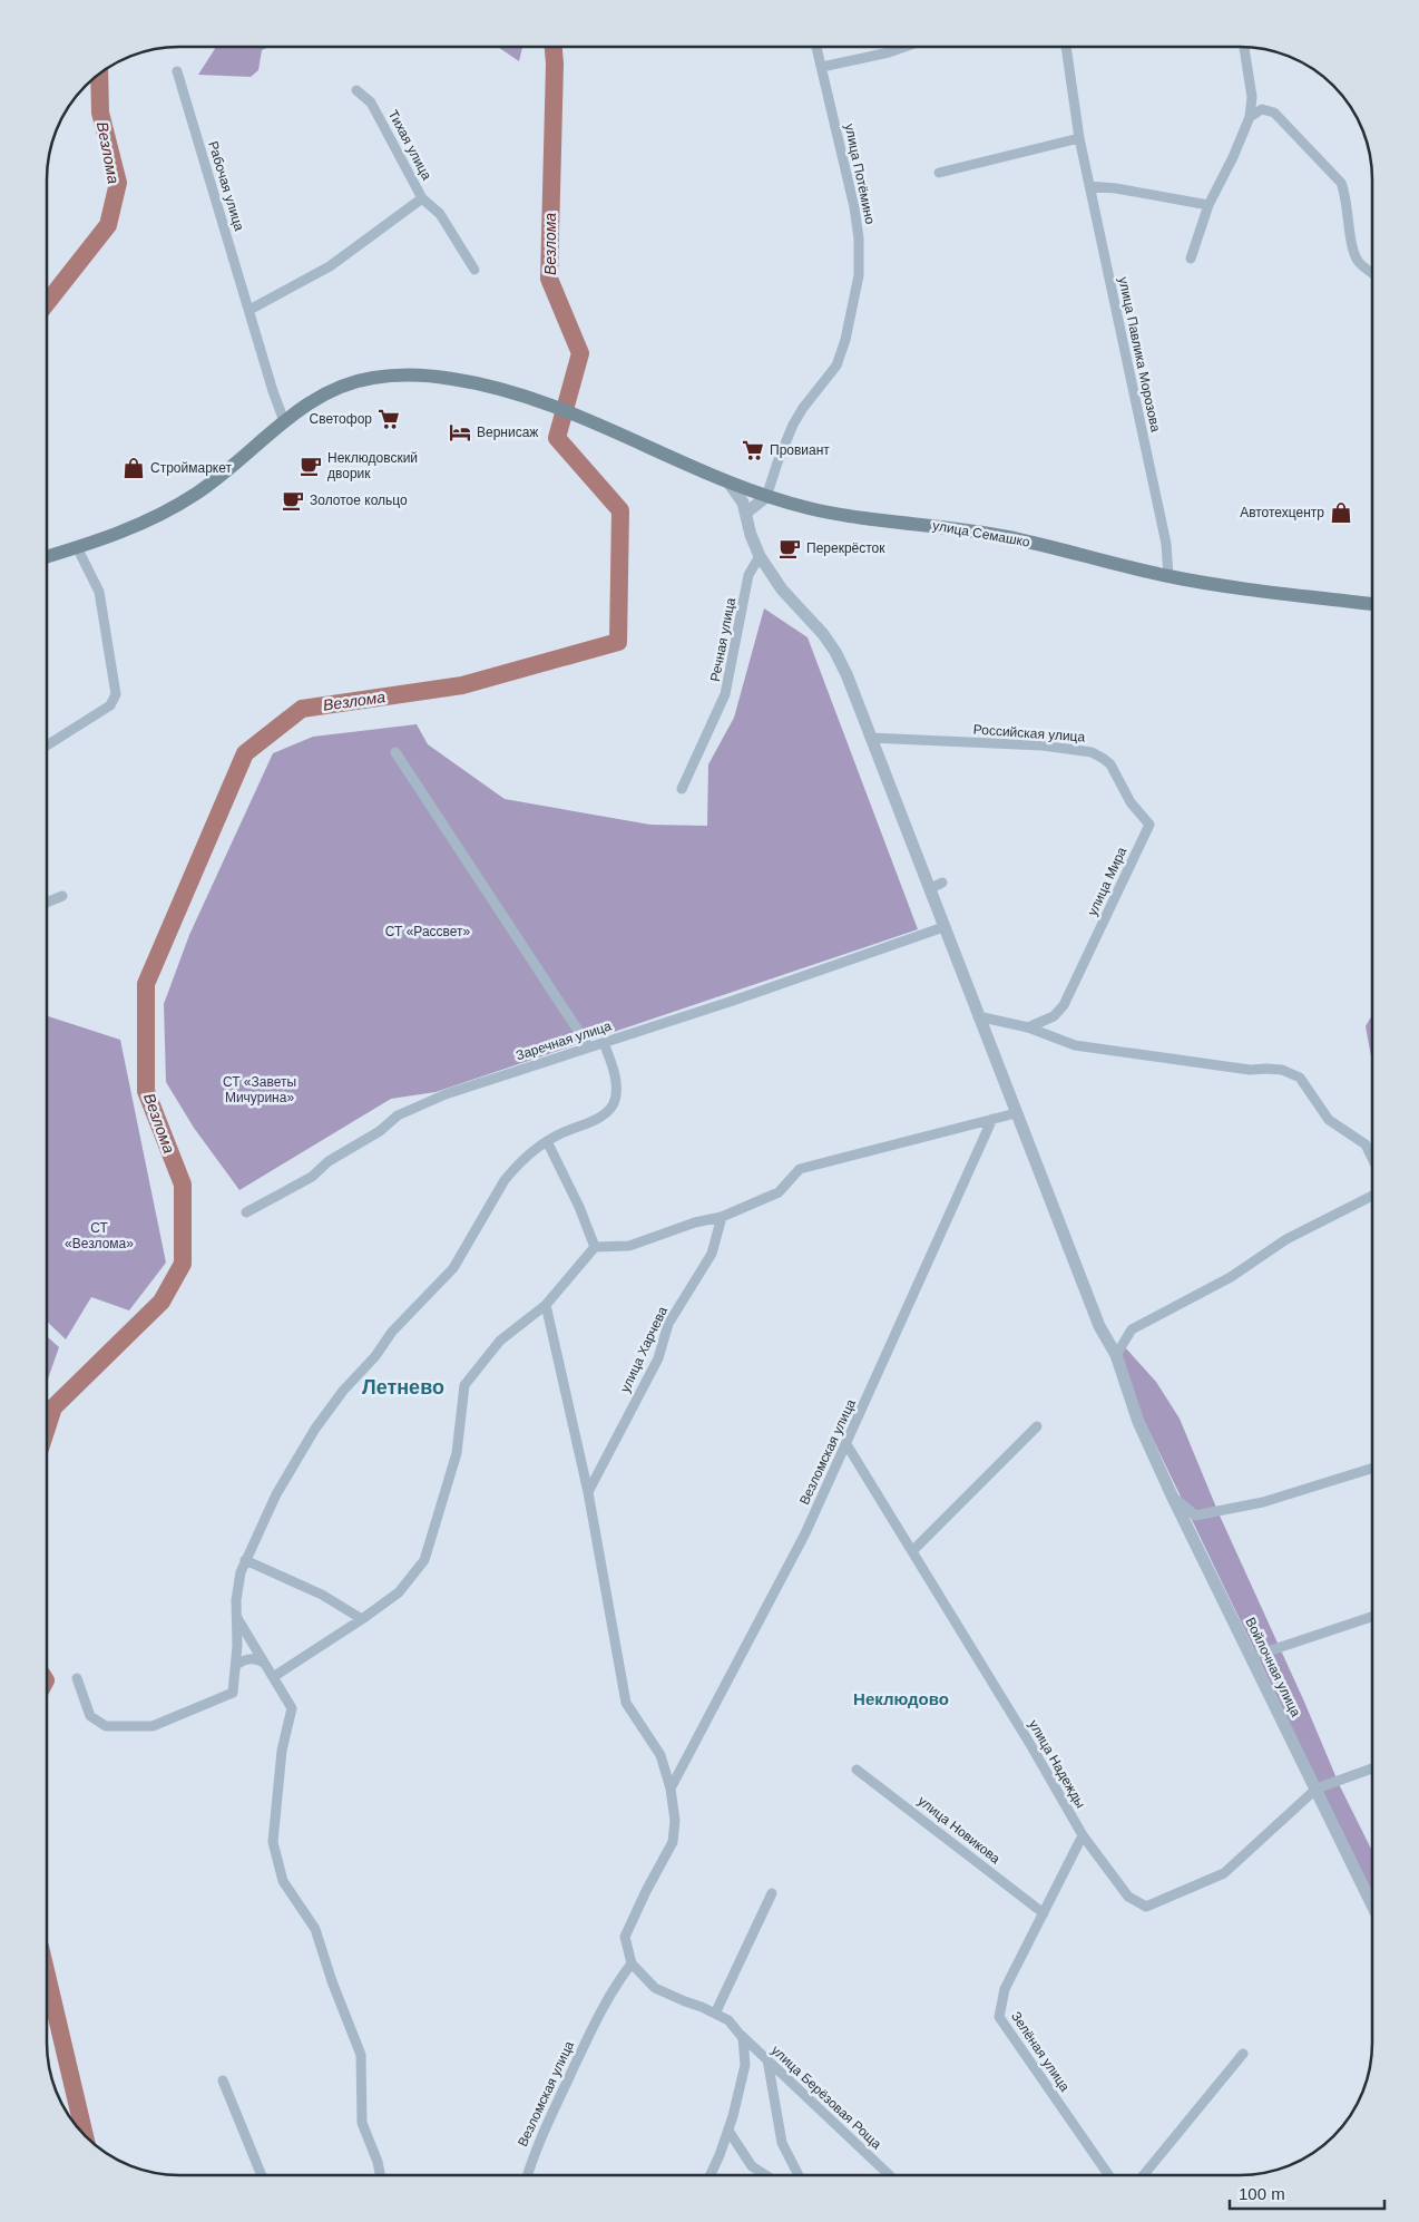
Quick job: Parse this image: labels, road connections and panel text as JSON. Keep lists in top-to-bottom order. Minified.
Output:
{"streets":{"main road":["улица Семашко"],"street":["Тихая улица","улица Потёмино","Рабочая улица","улица Павлика Морозова","Речная улица","Российская улица","улица Мира","Заречная улица","улица Харчева","Везломская улица","Войлочная улица","улица Надежды","улица Новикова","Зелёная улица","улица Берёзовая Роща"]},"crossings":[["улица Потёмино","улица Семашко"],["Рабочая улица","улица Семашко"],["улица Павлика Морозова","улица Семашко"],["улица Семашко","Войлочная улица"],["Речная улица","Войлочная улица"],["Российская улица","улица Мира"],["Российская улица","Войлочная улица"],["Заречная улица","Войлочная улица"],["Везломская улица","улица Надежды"],["Везломская улица","улица Берёзовая Роща"],["Войлочная улица","улица Надежды"],["улица Надежды","Зелёная улица"],["улица Новикова","Зелёная улица"]],"districts":["Летнево","Неклюдово"],"water":["Везлома"],"parks":["СТ «Рассвет»","СТ «Заветы Мичурина»","СТ «Везлома»"],"places":{"supermarket":["Светофор","Провиант"],"hotel":["Вернисаж"],"cafe":["Неклюдовский дворик","Золотое кольцо","Перекрёсток"],"shop":["Строймаркет","Автотехцентр"]},"scale_bar":"100 m"}
